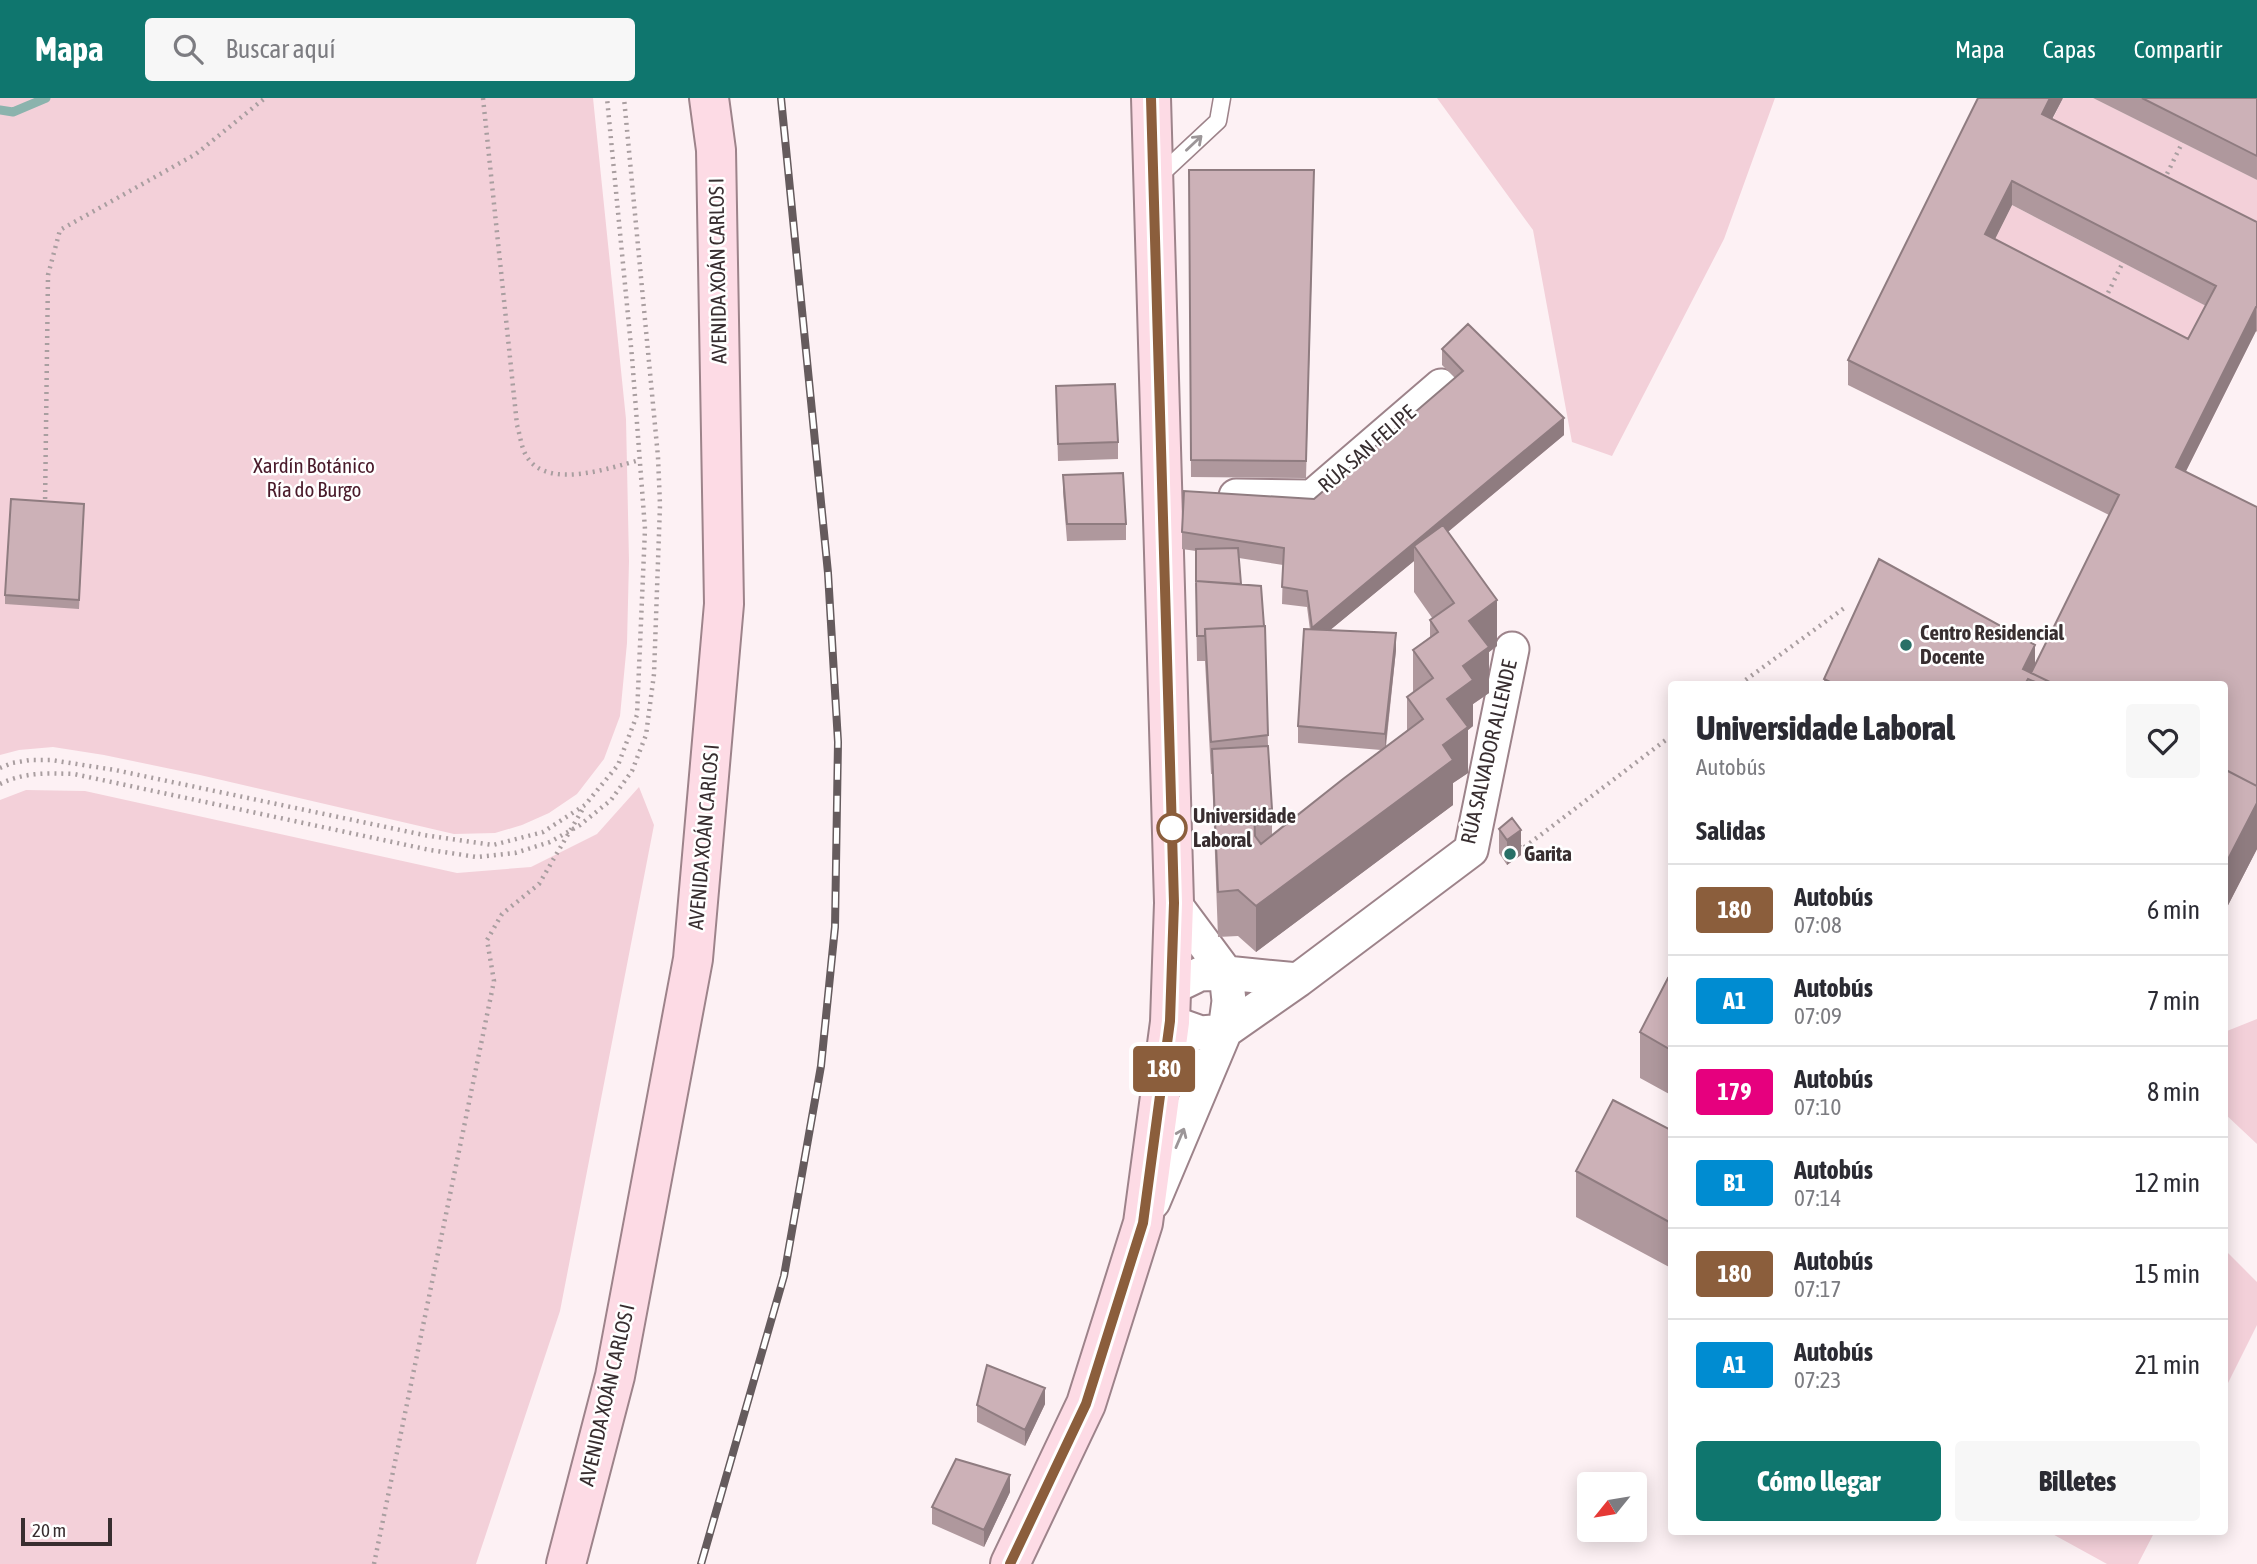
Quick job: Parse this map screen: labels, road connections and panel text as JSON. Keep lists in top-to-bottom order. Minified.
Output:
{"streets":{"main road":["AVENIDA XOÁN CARLOS I"],"street":["RÚA SAN FELIPE","RÚA SALVADOR ALLENDE"]},"parks":["Xardín Botánico Ría do Burgo"],"places":["Centro Residencial Docente","Universidade Laboral","Garita"],"lines":["bus line 180"],"scale_bar":"20 m","north":"bottom left","page":{"header":"Mapa","search":"Buscar aquí","nav":["Mapa","Capas","Compartir"],"on_map":"180","heading":[["Universidade Laboral","Autobús"],"Salidas"],"list":[{"mark":"180","name":"Autobús","note":"07:08","value":"6 min"},{"mark":"A1","name":"Autobús","note":"07:09","value":"7 min"},{"mark":"179","name":"Autobús","note":"07:10","value":"8 min"},{"mark":"B1","name":"Autobús","note":"07:14","value":"12 min"},{"mark":"180","name":"Autobús","note":"07:17","value":"15 min"},{"mark":"A1","name":"Autobús","note":"07:23","value":"21 min"}],"buttons":["Cómo llegar","Billetes"],"scale":"20 m"}}
